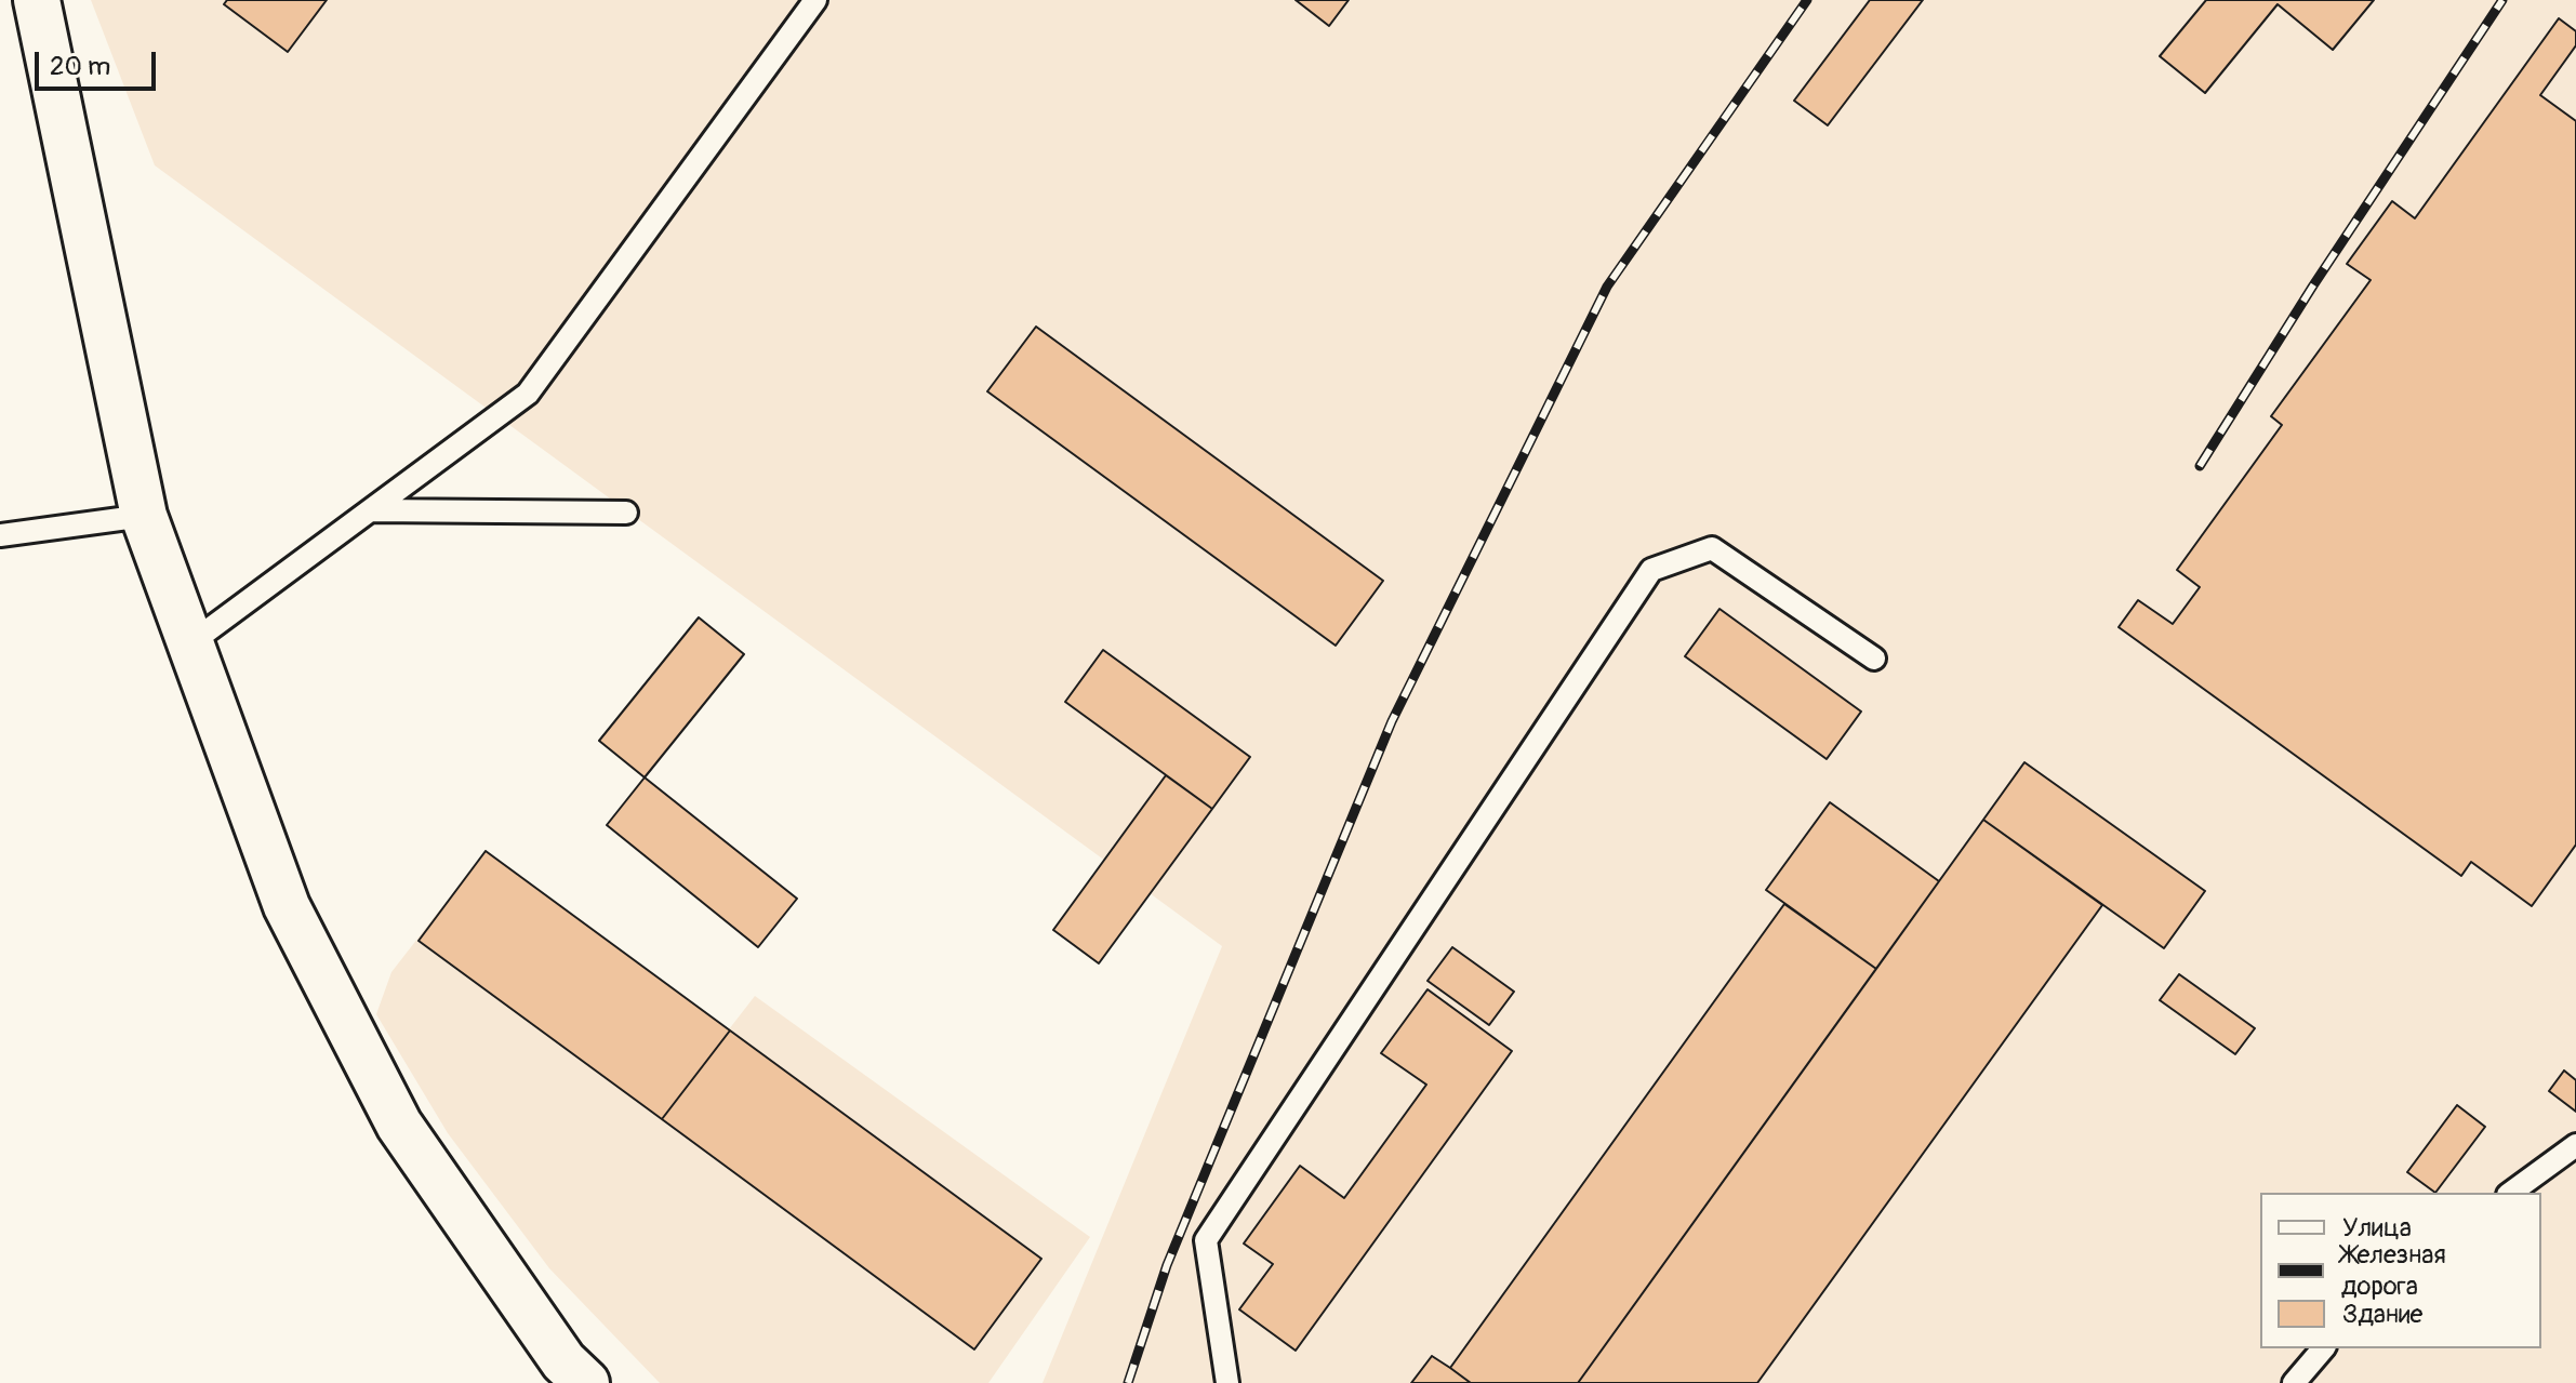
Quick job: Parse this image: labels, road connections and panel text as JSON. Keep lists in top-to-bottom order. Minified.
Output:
{"legend":["Улица","Железная дорога","Здание"],"scale_bar":"20 m"}
